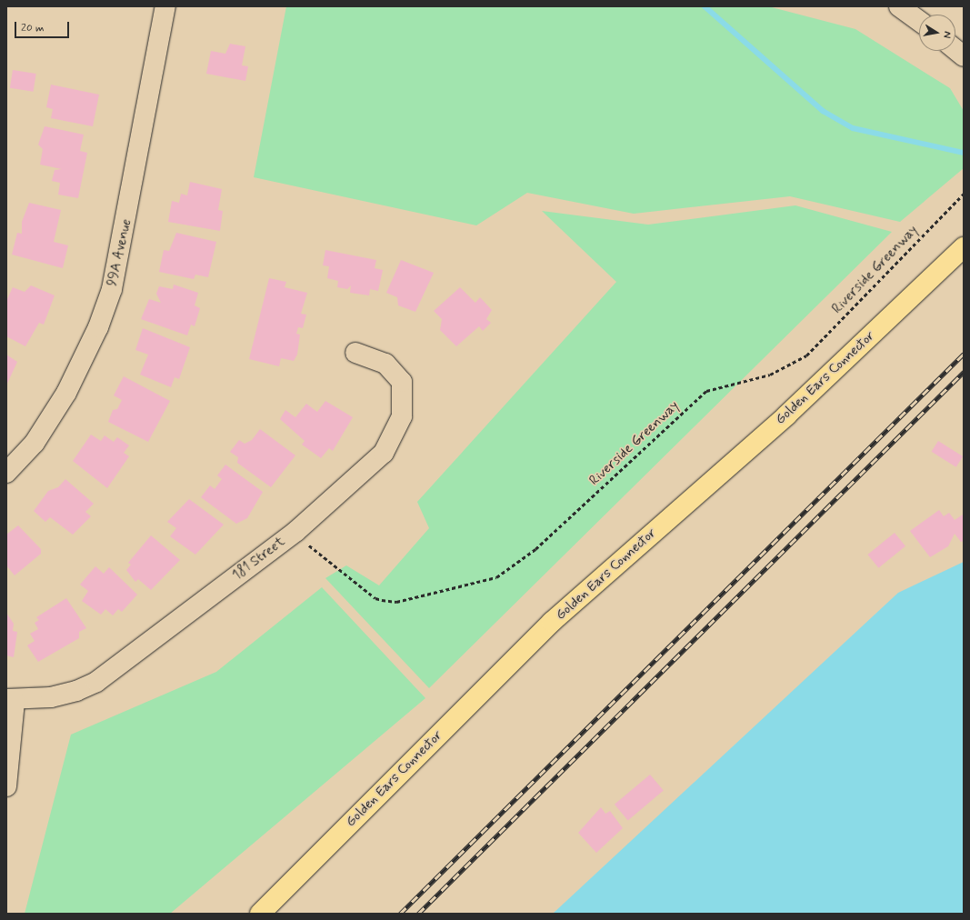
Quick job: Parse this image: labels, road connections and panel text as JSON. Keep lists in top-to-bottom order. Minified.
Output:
{"streets":{"main road":["Golden Ears Connector"],"street":["99A Avenue","181 Street"],"path":["Riverside Greenway"]},"crossings":[["Riverside Greenway","181 Street"]],"scale_bar":"20 m","north":"right"}
